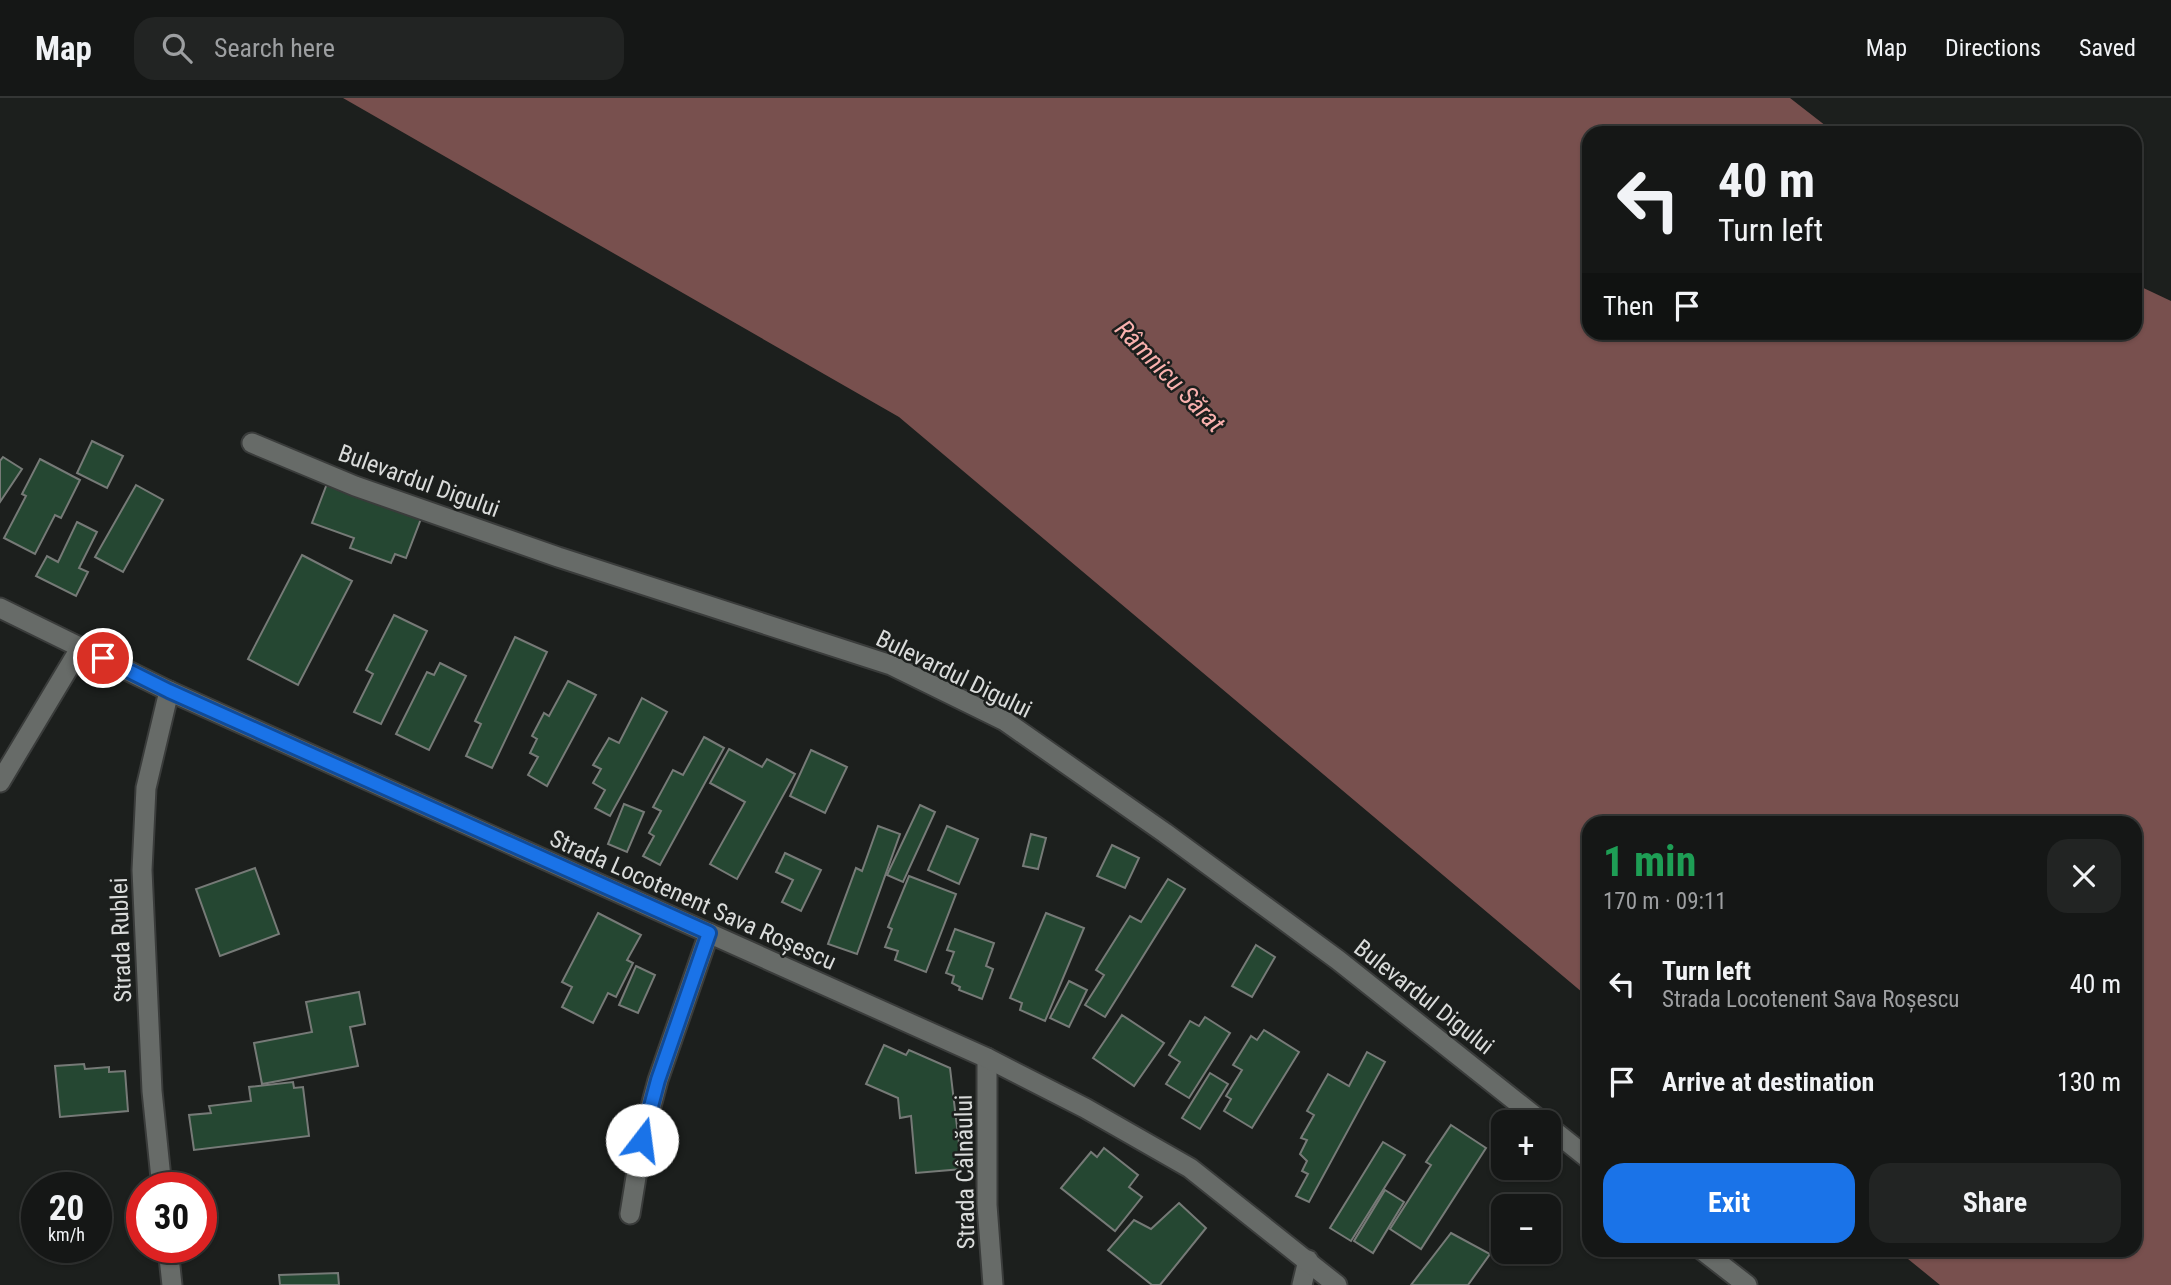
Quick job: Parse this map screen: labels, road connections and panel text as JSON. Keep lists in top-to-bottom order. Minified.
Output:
{"streets":{"street":["Bulevardul Digului","Strada Locotenent Sava Roșescu","Strada Rublei","Strada Câlnăului"]},"crossings":[["Strada Locotenent Sava Roșescu","Strada Rublei"],["Strada Locotenent Sava Roșescu","Strada Câlnăului"]],"water":["Râmnicu Sărat"],"page":{"header":"Map","search":"Search here","nav":["Map","Directions","Saved"],"turn":["40 m","Turn left"],"then":"Then","heading":["1 min","170 m · 09:11"],"list":[{"name":"Turn left","note":"Strada Locotenent Sava Roșescu","value":"40 m"},{"name":"Arrive at destination","value":"130 m"}],"map_buttons":["+","−"],"buttons":["Exit","Share"],"speed":"20 km/h","limit":"30"}}
